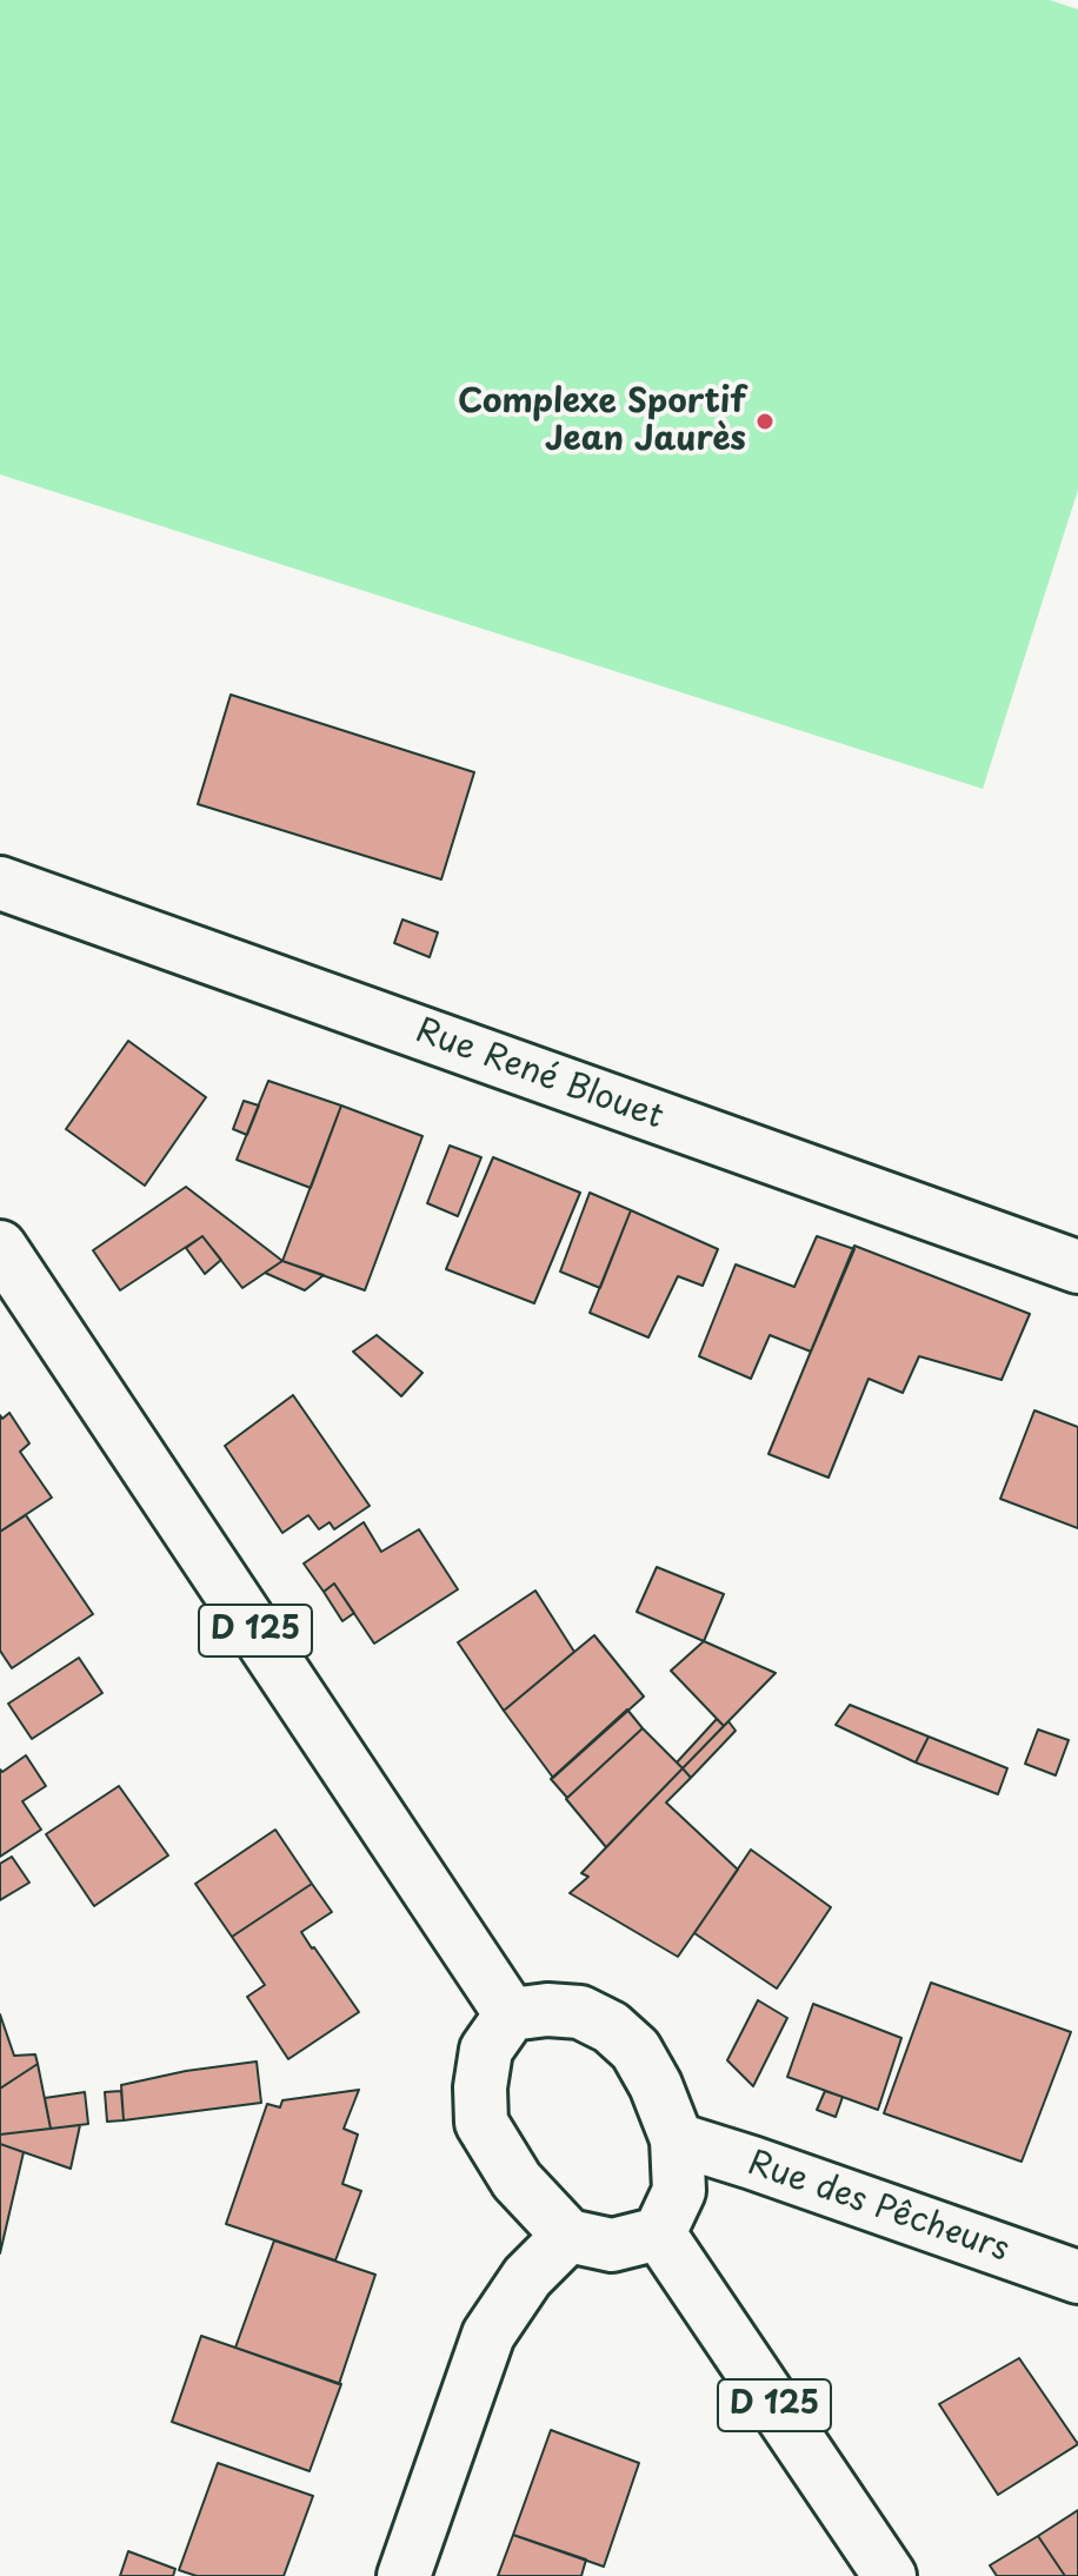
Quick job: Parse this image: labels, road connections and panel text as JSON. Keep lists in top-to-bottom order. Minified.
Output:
{"streets":{"main road":["Rue René Blouet","D 125","Rue des Pêcheurs"]},"crossings":[["D 125","Rue des Pêcheurs"]],"places":["Complexe Sportif Jean Jaurès"]}
